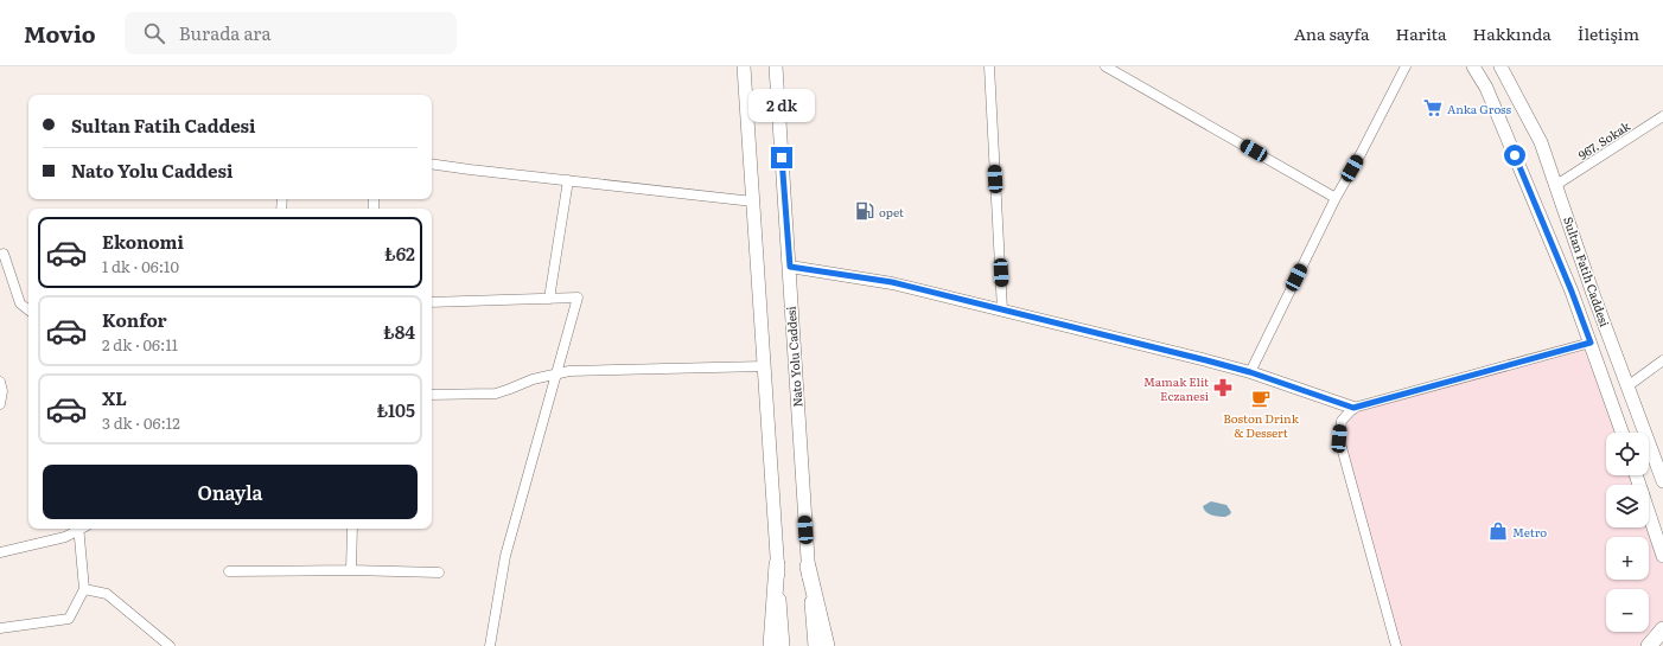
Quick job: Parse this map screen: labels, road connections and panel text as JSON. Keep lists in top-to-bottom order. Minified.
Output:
{"streets":{"main road":["Sultan Fatih Caddesi","Nato Yolu Caddesi"],"street":["967. Sokak"]},"crossings":[["967. Sokak","Sultan Fatih Caddesi"]],"places":{"supermarket":["Anka Gross"],"fuel station":["opet"],"pharmacy":["Mamak Elit Eczanesi"],"cafe":["Boston Drink & Dessert"],"shop":["Metro"]},"page":{"header":"Movio","search":"Burada ara","nav":["Ana sayfa","Harita","Hakkında","İletişim"],"bubble":"2 dk","banner":["Sultan Fatih Caddesi","Nato Yolu Caddesi"],"list":[{"name":"Ekonomi","note":"1 dk · 06:10","value":"₺62"},{"name":"Konfor","note":"2 dk · 06:11","value":"₺84"},{"name":"XL","note":"3 dk · 06:12","value":"₺105"}],"map_buttons":["+","−"],"buttons":"Onayla"}}
